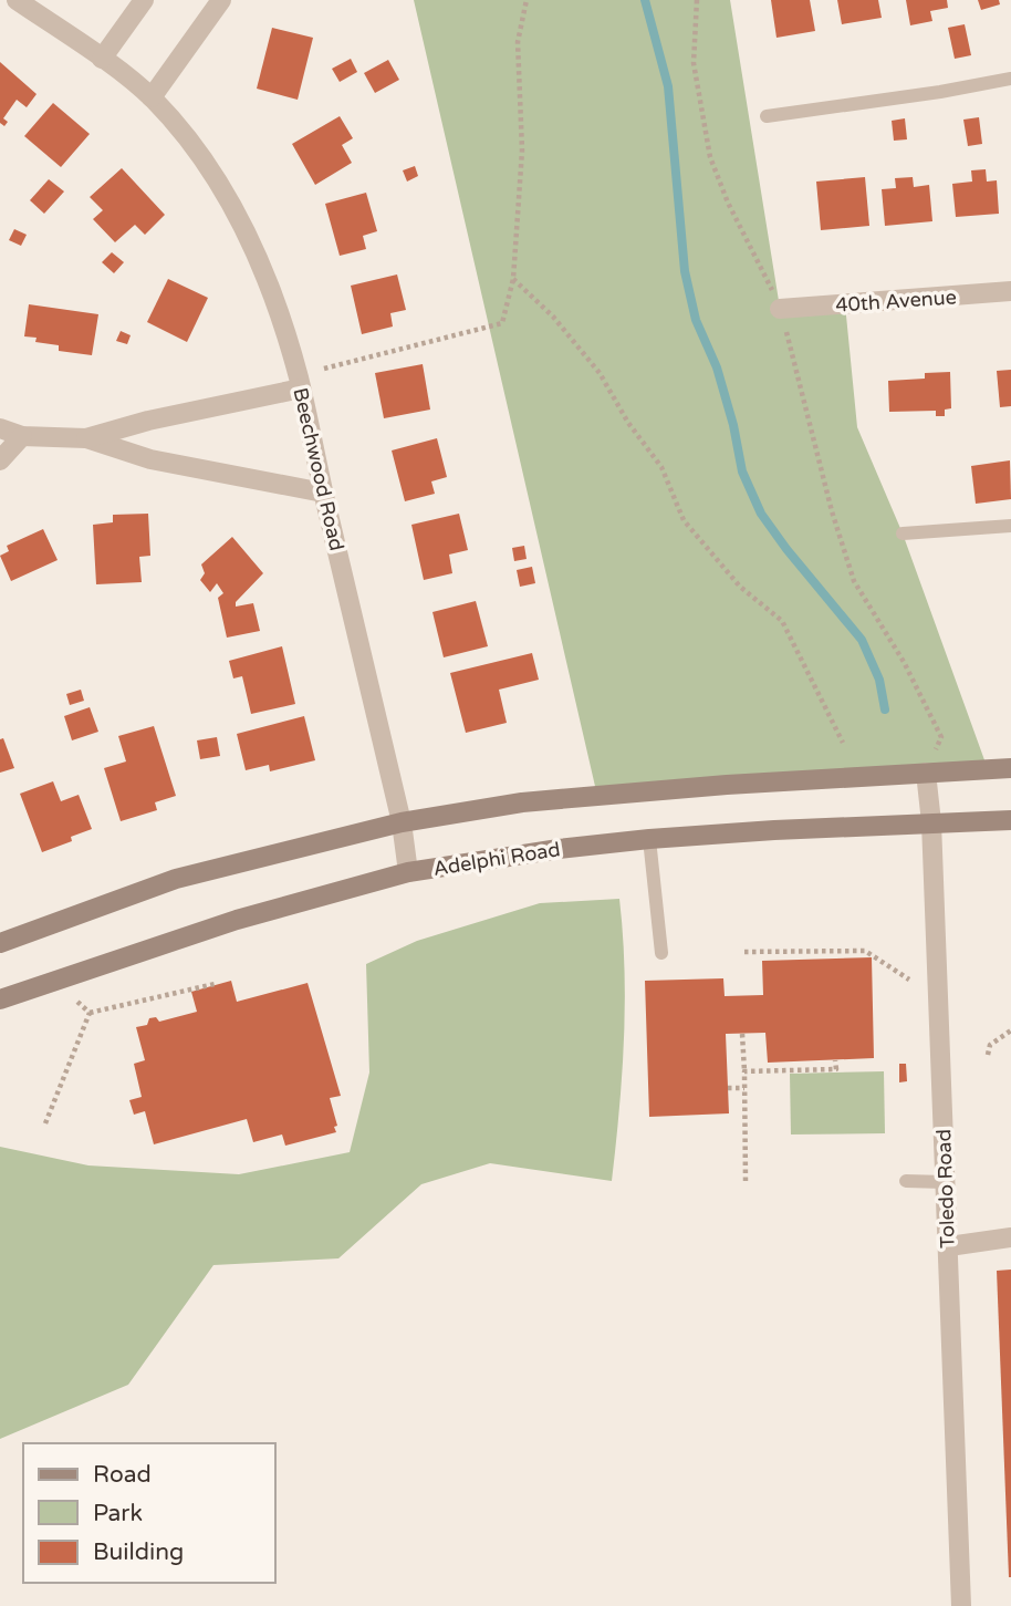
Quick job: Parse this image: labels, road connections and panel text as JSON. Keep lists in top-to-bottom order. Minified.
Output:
{"streets":{"main road":["Adelphi Road"],"street":["40th Avenue","Beechwood Road","Toledo Road"]},"crossings":[["Beechwood Road","Adelphi Road"],["Adelphi Road","Toledo Road"]],"legend":["Road","Park","Building"]}
